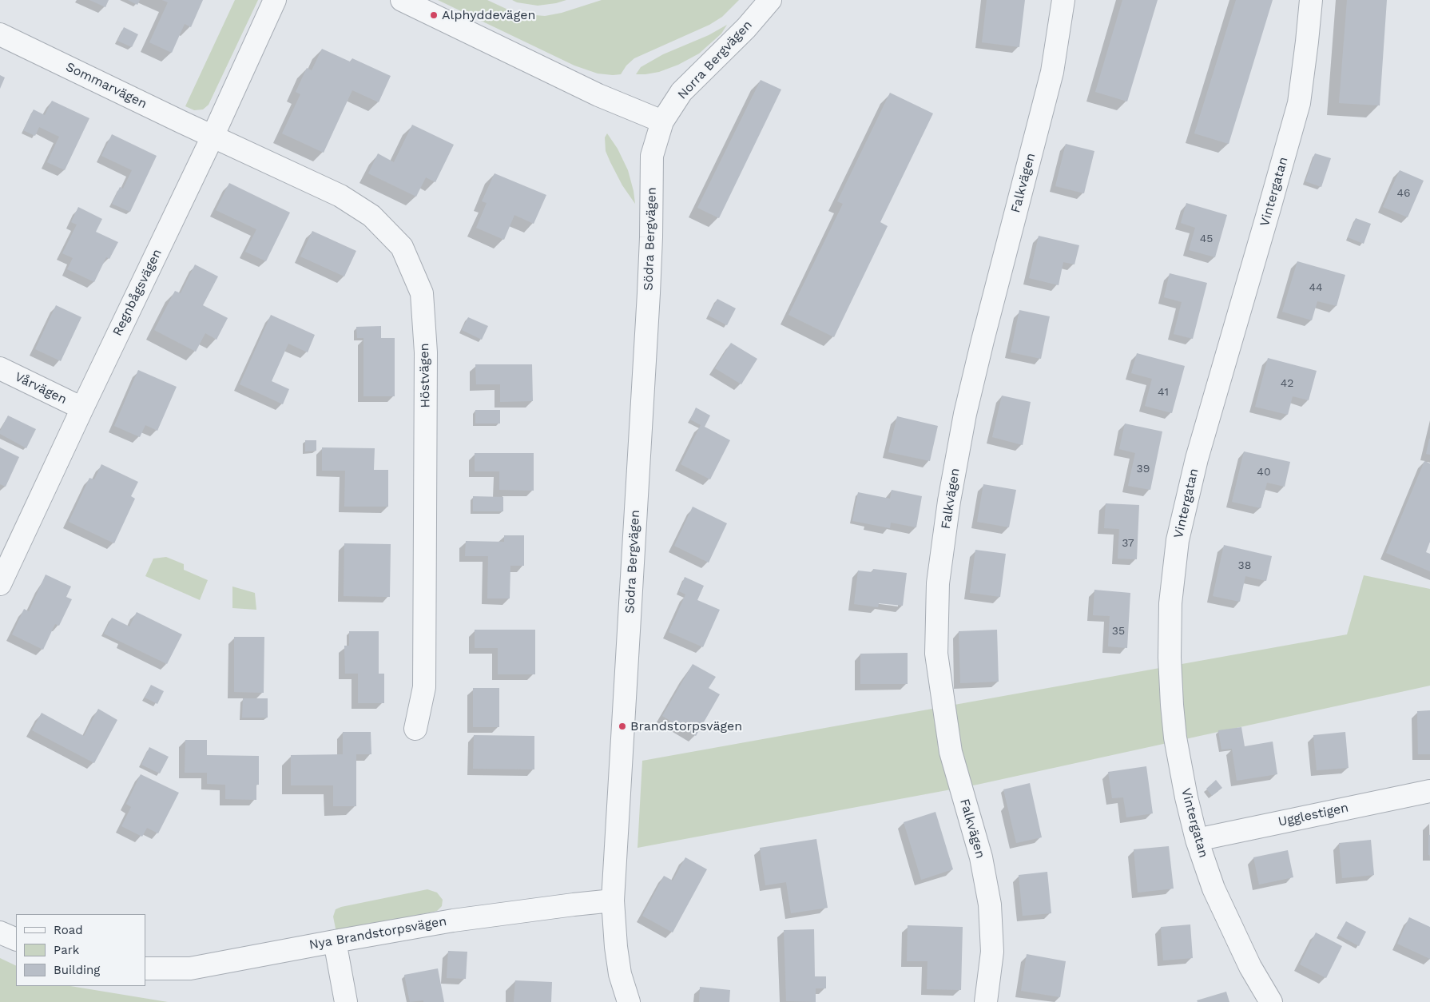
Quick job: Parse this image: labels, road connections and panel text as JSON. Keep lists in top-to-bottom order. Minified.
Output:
{"streets":{"street":["Norra Bergvägen","Sommarvägen","Falkvägen","Vintergatan","Södra Bergvägen","Regnbågsvägen","Höstvägen","Vårvägen","Ugglestigen","Nya Brandstorpsvägen"]},"crossings":[["Norra Bergvägen","Södra Bergvägen"],["Sommarvägen","Regnbågsvägen"],["Sommarvägen","Höstvägen"],["Vintergatan","Ugglestigen"],["Södra Bergvägen","Nya Brandstorpsvägen"],["Regnbågsvägen","Höstvägen"],["Regnbågsvägen","Vårvägen"]],"places":["Alphyddevägen","Brandstorpsvägen"],"house_numbers":["46","45","44","42","41","39","40","37","38","35"],"legend":["Road","Park","Building"]}
